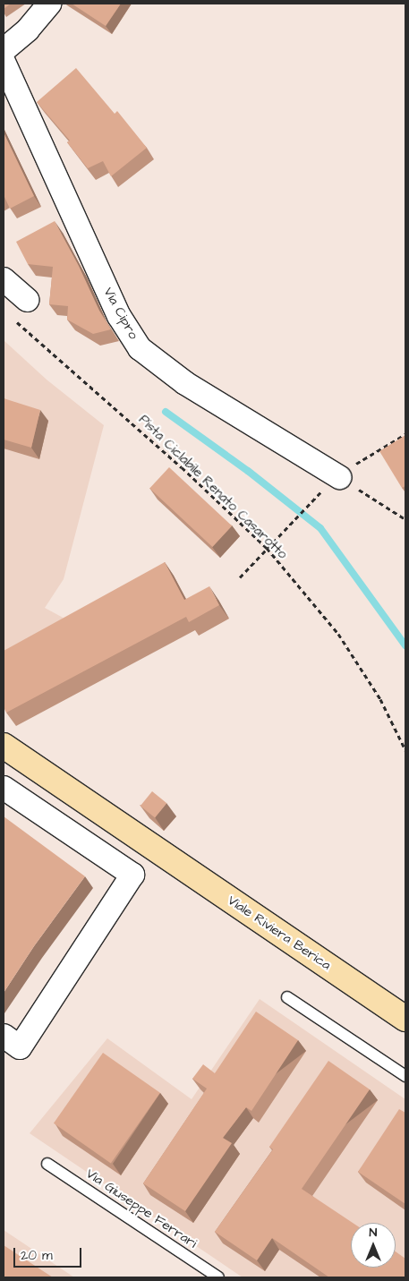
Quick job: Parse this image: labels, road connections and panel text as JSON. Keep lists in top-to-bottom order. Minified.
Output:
{"streets":{"main road":["Viale Riviera Berica"],"street":["Via Cipro"],"lane":["Via Giuseppe Ferrari"],"path":["Pista Ciclabile Renato Casarotto"]},"scale_bar":"20 m","north":"top"}
